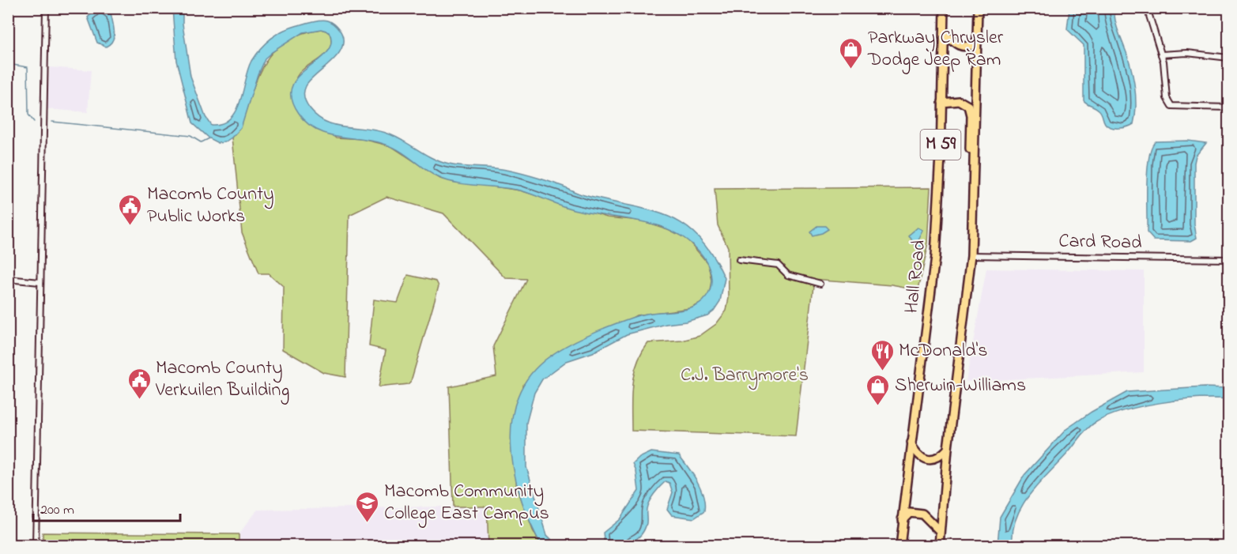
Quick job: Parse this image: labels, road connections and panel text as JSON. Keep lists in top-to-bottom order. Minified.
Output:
{"streets":{"highway":["M 59","Hall Road"],"street":["Card Road"]},"crossings":[["M 59","Card Road"]],"parks":["C.J. Barrymore's"],"places":{"shop":["Parkway Chrysler Dodge Jeep Ram","Sherwin-Williams"],"public building":["Macomb County Public Works","Macomb County Verkuilen Building"],"restaurant":["McDonald's"],"school or university":["Macomb Community College East Campus"]},"scale_bar":"200 m"}
